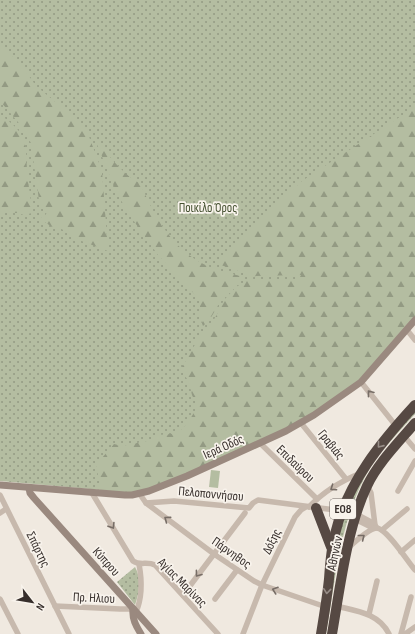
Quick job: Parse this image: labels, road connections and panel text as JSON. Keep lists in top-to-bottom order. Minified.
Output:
{"streets":{"highway":["ΕΟ8","Αθηνών"],"main road":["Ιερά Οδός","Κύπρου"],"street":["Γραβιάς","Επιδαύρου","Πελοποννήσου","Δόξης","Σπάρτης","Πάρνηθος","Αγίας Μαρίνας","Πρ. Ηλιου"]},"crossings":[["Γραβιάς","Ιερά Οδός"],["Ιερά Οδός","Επιδαύρου"],["Ιερά Οδός","Πάρνηθος"],["Ιερά Οδός","Κύπρου"],["Ιερά Οδός","Αγίας Μαρίνας"],["Επιδαύρου","Πελοποννήσου"],["Επιδαύρου","Δόξης"],["Πελοποννήσου","Δόξης"],["Πελοποννήσου","Πάρνηθος"],["Πελοποννήσου","Αθηνών"],["Δόξης","Πάρνηθος"],["Σπάρτης","Πρ. Ηλιου"],["Πάρνηθος","Αθηνών"],["Κύπρου","Πρ. Ηλιου"]],"one_way":["Πάρνηθος","Αγίας Μαρίνας"],"parks":["Ποικίλο Όρος"],"north":"bottom right"}
